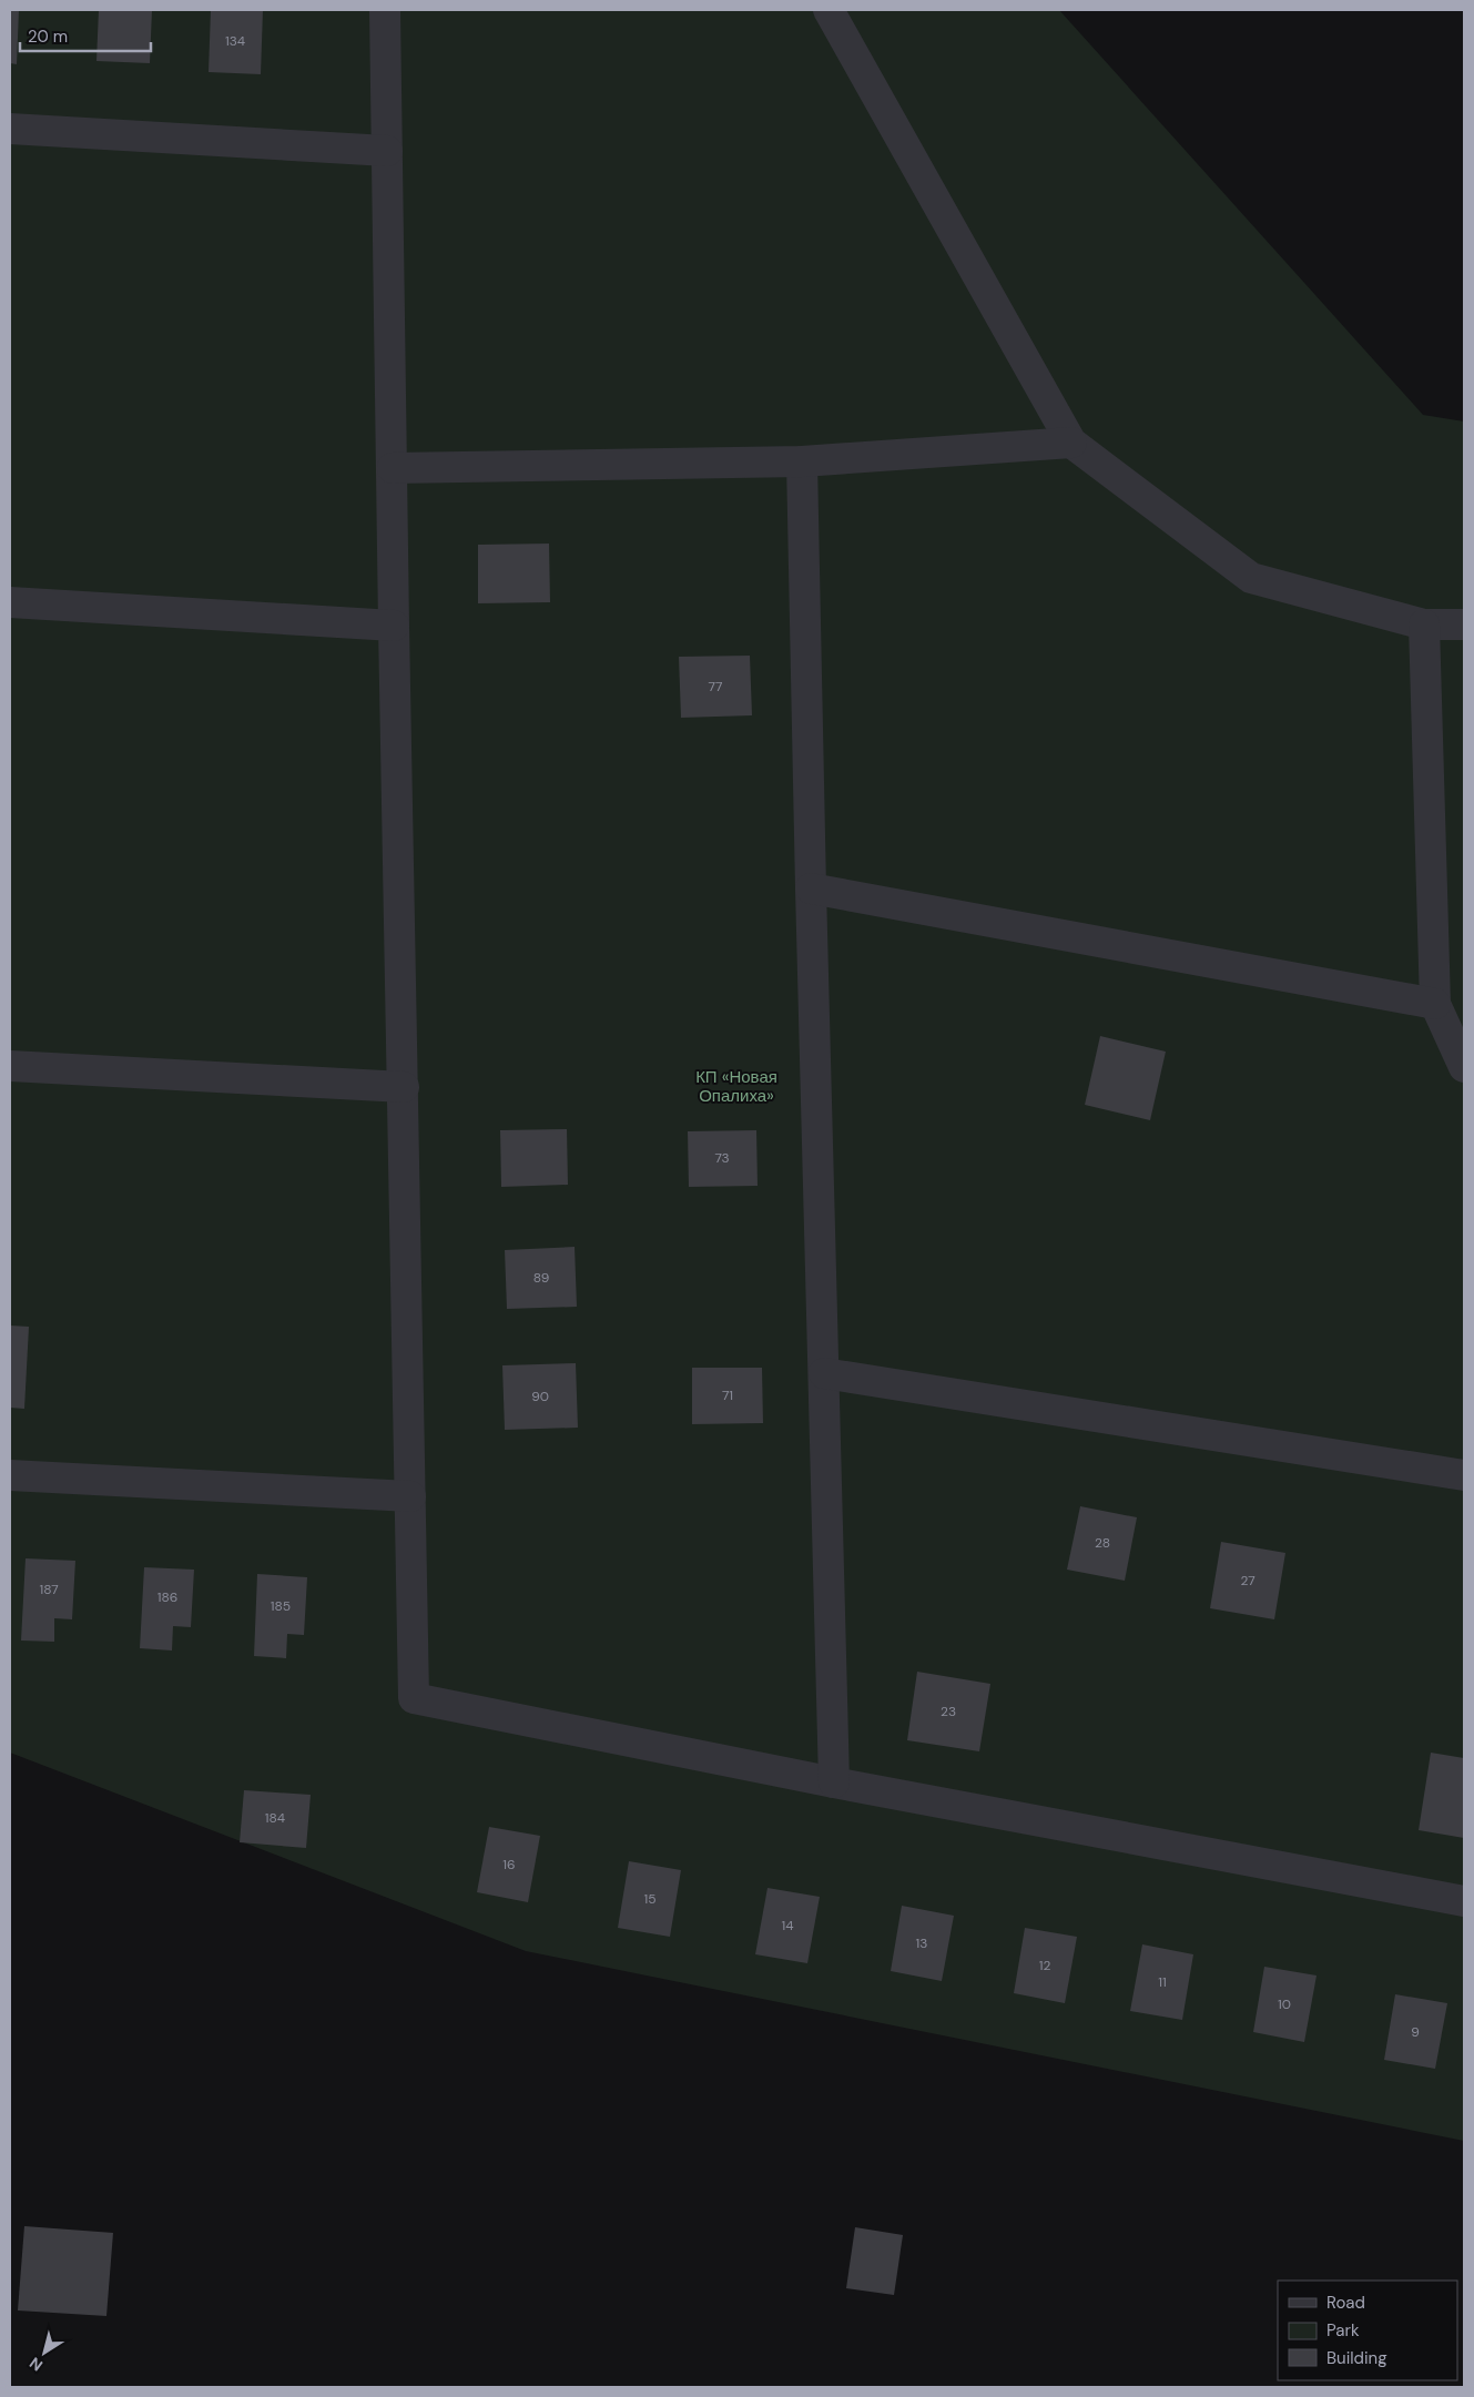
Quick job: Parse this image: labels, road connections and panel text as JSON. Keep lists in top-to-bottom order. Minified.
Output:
{"parks":["КП «Новая Опалиха»"],"house_numbers":["134","77","73","89","71","90","28","27","187","186","185","23","184","16","15","14","13","12","11","10","9"],"legend":["Road","Park","Building"],"scale_bar":"20 m","north":"bottom left"}
